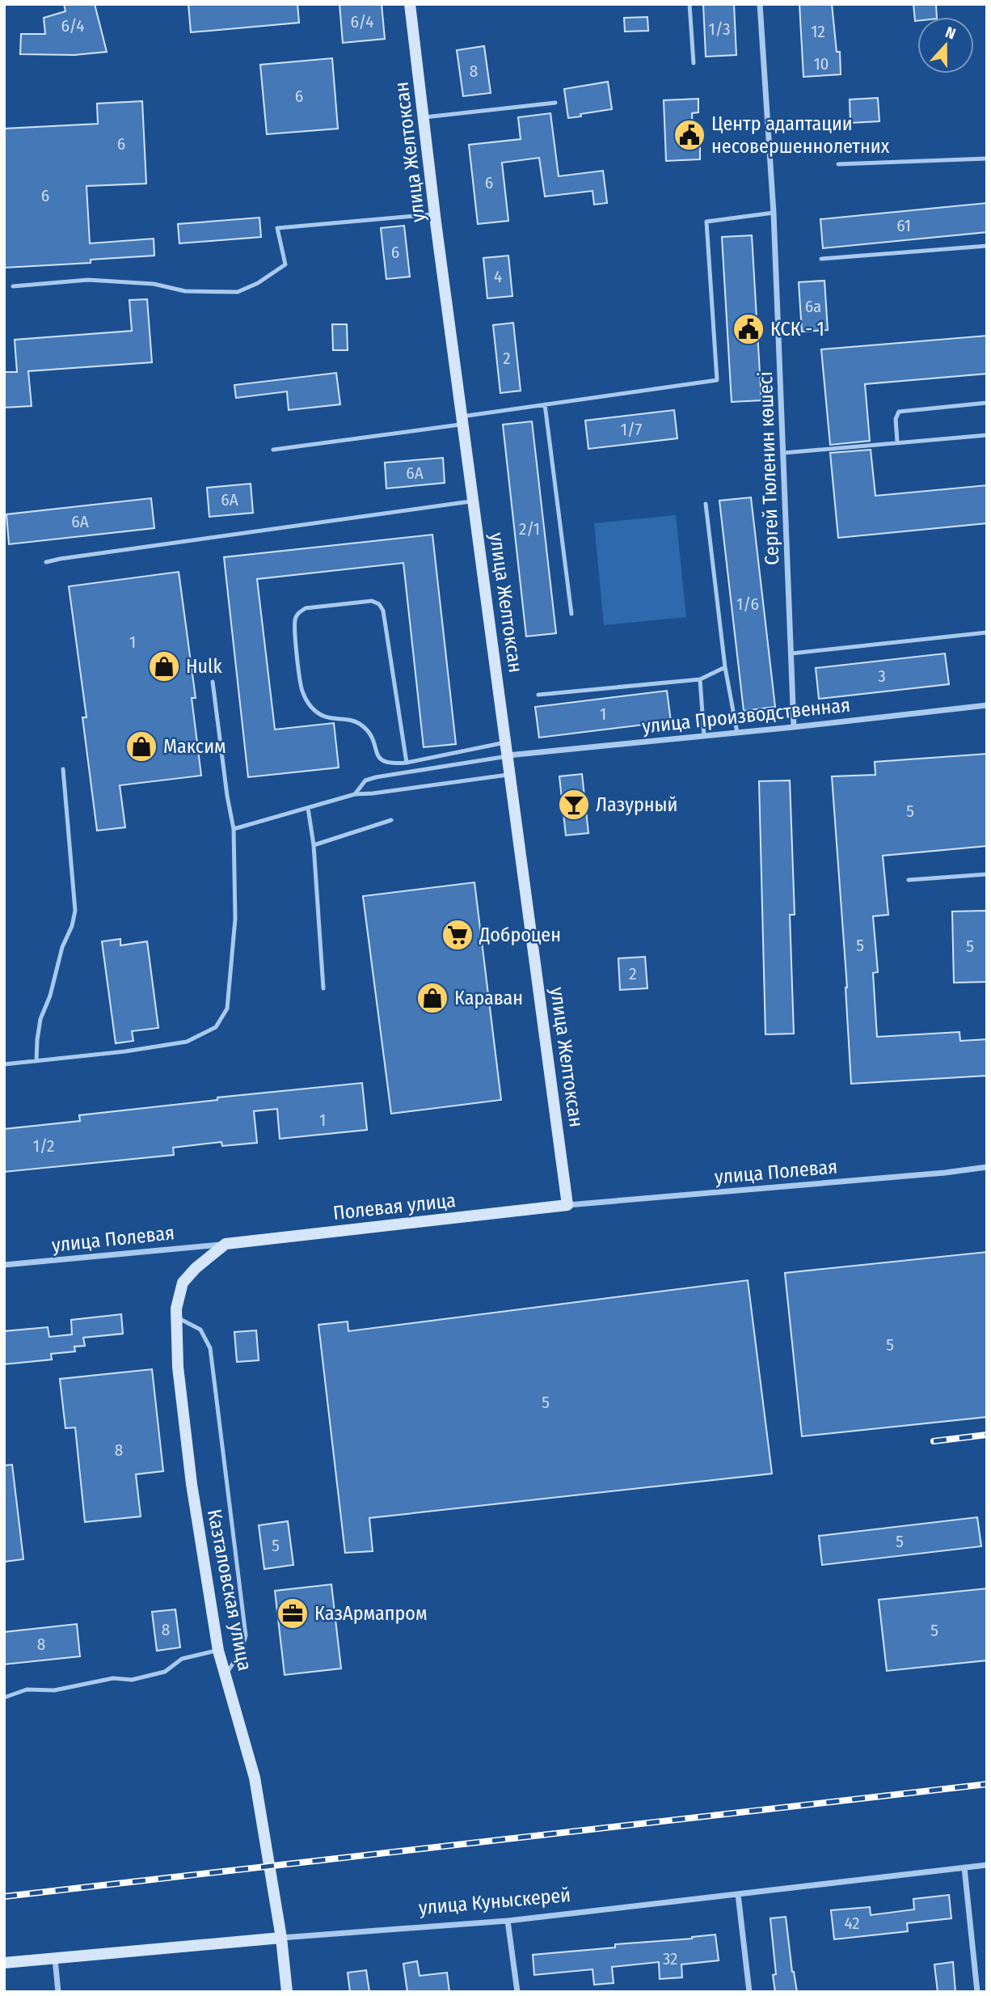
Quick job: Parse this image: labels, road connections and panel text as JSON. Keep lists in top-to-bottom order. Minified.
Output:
{"streets":{"street":["улица Желтоксан","Сергей Тюленин көшесі","улица Производственная","улица Полевая","Полевая улица","Казталовская улица","улица Куныскерей"]},"crossings":[["улица Желтоксан","улица Производственная"],["улица Желтоксан","улица Полевая"],["улица Желтоксан","Полевая улица"],["Сергей Тюленин көшесі","улица Производственная"],["улица Полевая","Полевая улица"],["улица Полевая","Казталовская улица"],["Полевая улица","Казталовская улица"],["Казталовская улица","улица Куныскерей"]],"places":{"public building":["Центр адаптации несовершеннолетних","КСК - 1"],"shop":["Hulk","Максим","Караван"],"bar":["Лазурный"],"supermarket":["Доброцен"],"office":["КазАрмапром"]},"house_numbers":["6/4","6/4","1/3","12","10","8","6","6","6","6","61","6","4","6а","2","1/7","6А","6А","6А","2/1","1/6","1","3","1","5","5","5","2","1","1/2","5","5","8","5","5","8","5","8","42","32"],"north":"top"}
